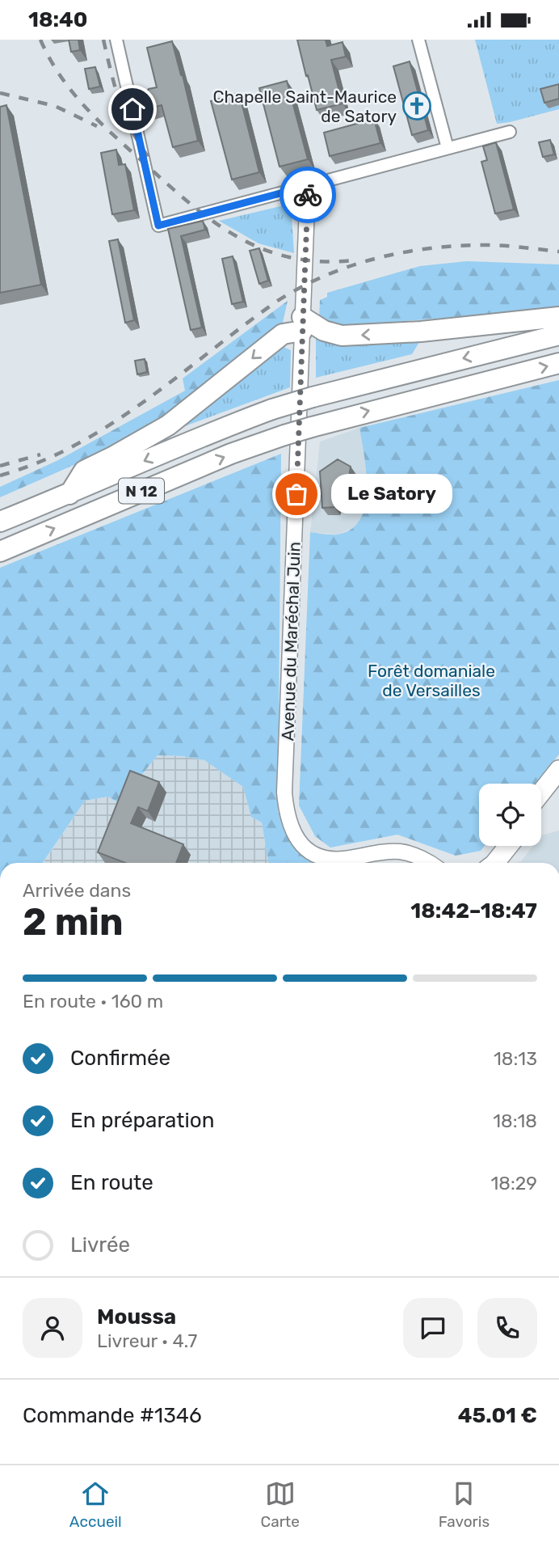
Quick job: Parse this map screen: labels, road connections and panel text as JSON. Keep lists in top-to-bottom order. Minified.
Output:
{"streets":{"highway":["N 12"],"street":["Avenue du Maréchal Juin"]},"parks":["Forêt domaniale de Versailles"],"places":{"church":["Chapelle Saint-Maurice de Satory"],"other":["Le Satory"]},"page":{"status":"18:40","bubble":"Le Satory","heading":["2 min","Arrivée dans","18:42–18:47"],"panel":["Moussa","Livreur · 4.7","Commande #1346","45.01 €"],"bar":"En route · 160 m","list":[["Confirmée","18:13"],["En préparation","18:18"],["En route","18:29"],"Livrée"],"tabs":["Accueil","Carte","Favoris"]}}
